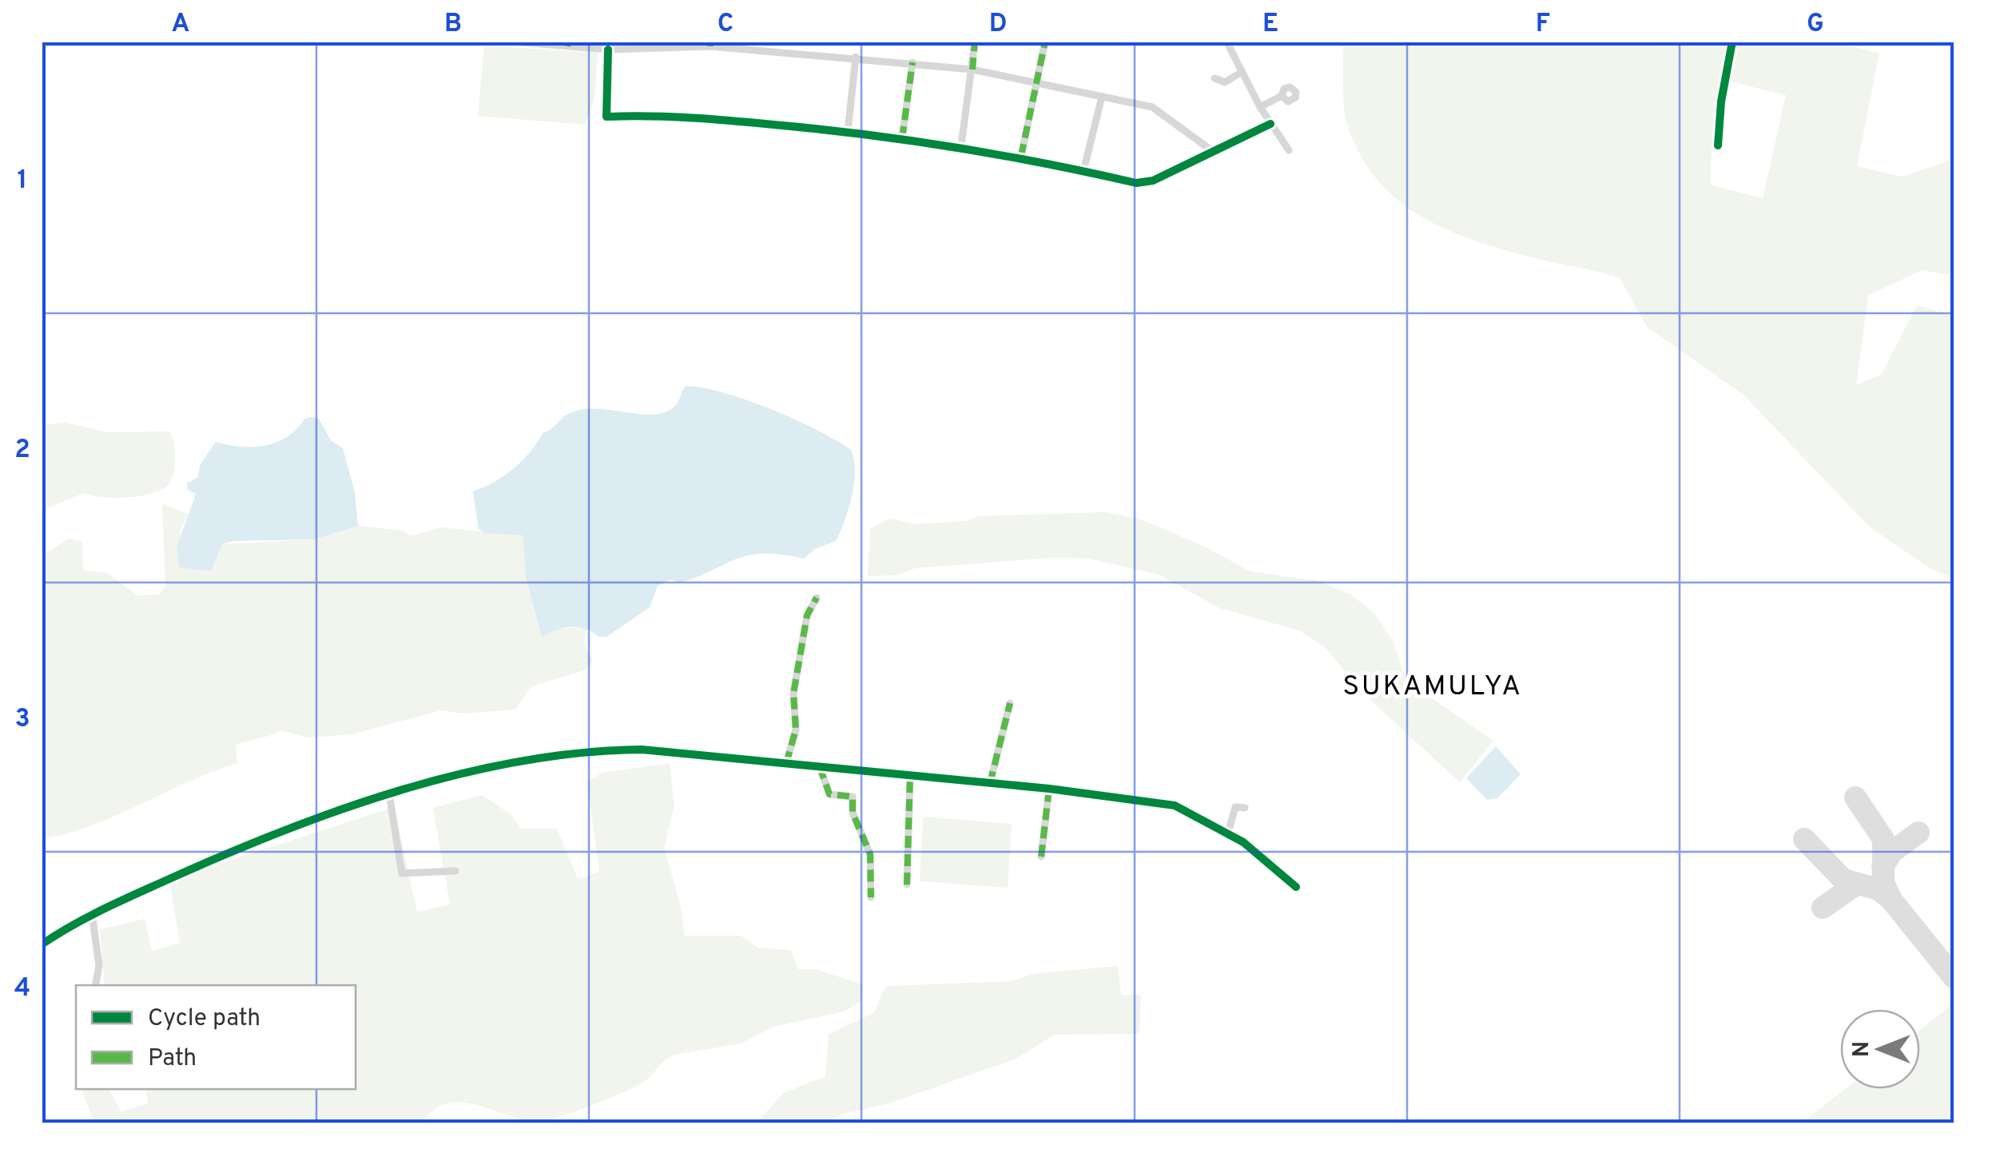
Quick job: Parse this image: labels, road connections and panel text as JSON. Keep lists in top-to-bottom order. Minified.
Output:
{"districts":["SUKAMULYA"],"legend":["Cycle path","Path"],"north":"left","grid":{"columns":["A","B","C","D","E","F","G"],"rows":["1","2","3","4"]}}
